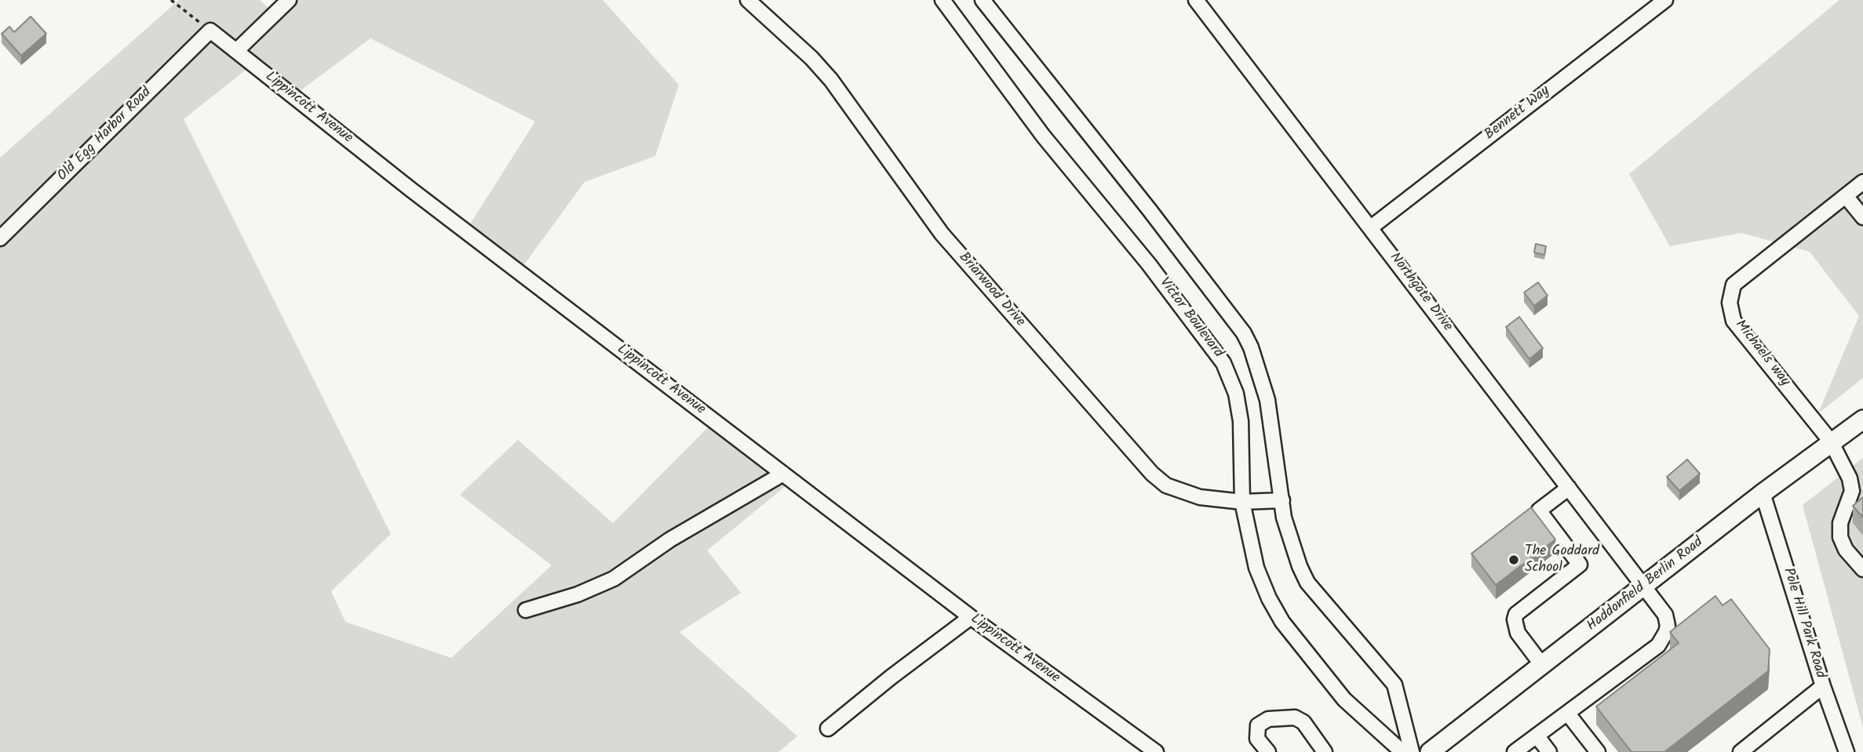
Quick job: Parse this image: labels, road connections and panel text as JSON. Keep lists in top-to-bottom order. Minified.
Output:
{"streets":{"main road":["Haddonfield Berlin Road"],"street":["Lippincott Avenue","Bennett Way","Old Egg Harbor Road","Briarwood Drive","Northgate Drive","Victor Boulevard","Michaels way","Pole Hill Park Road"]},"crossings":[["Lippincott Avenue","Old Egg Harbor Road"],["Bennett Way","Northgate Drive"],["Briarwood Drive","Victor Boulevard"],["Northgate Drive","Haddonfield Berlin Road"],["Michaels way","Haddonfield Berlin Road"],["Haddonfield Berlin Road","Pole Hill Park Road"]],"places":["The Goddard School"]}
